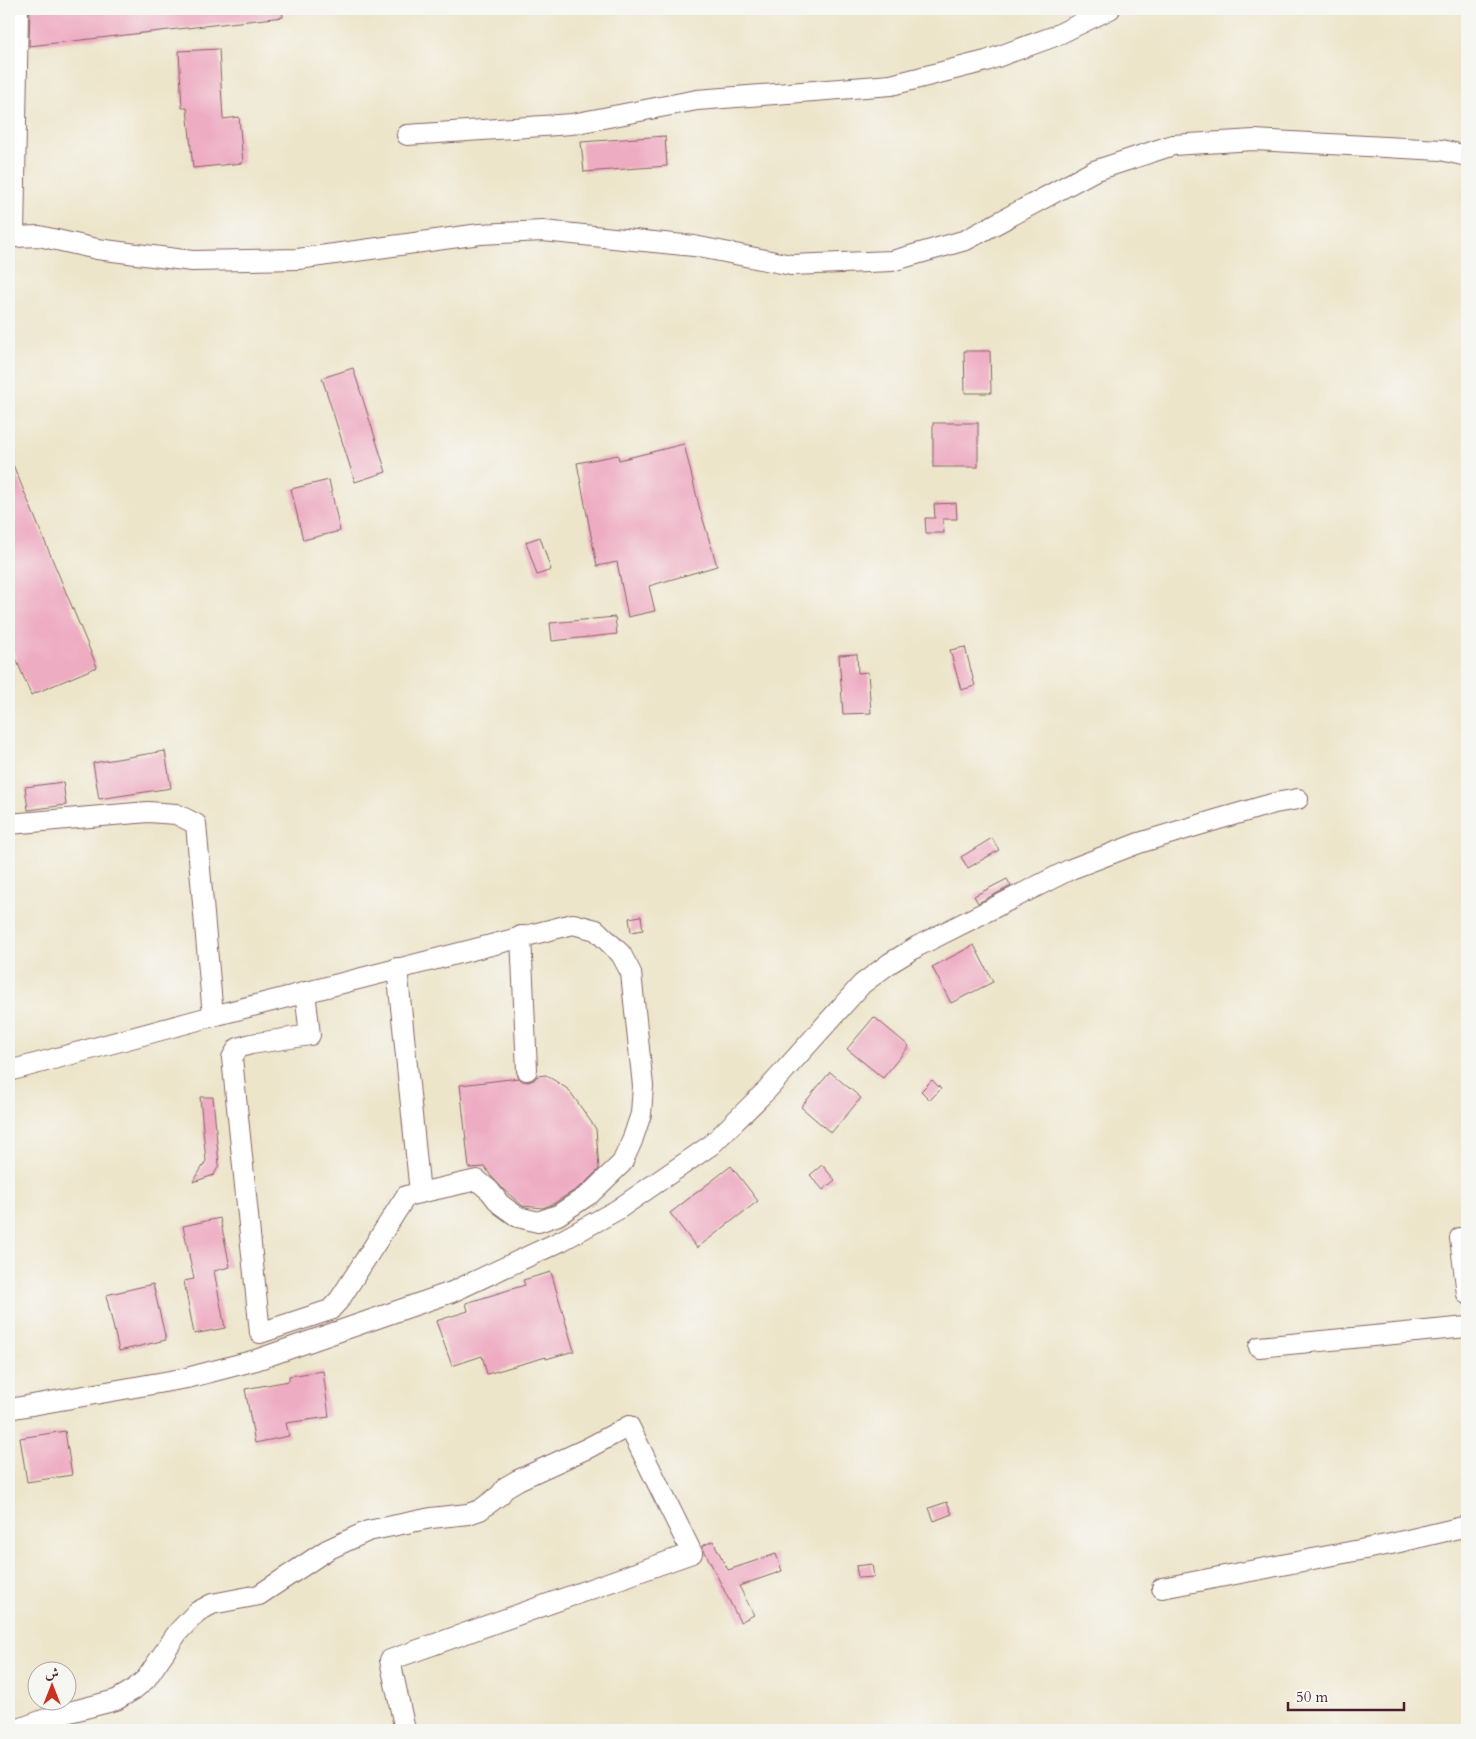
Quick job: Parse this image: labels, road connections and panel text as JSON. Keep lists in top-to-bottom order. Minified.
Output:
{"scale_bar":"50 m","north":"top"}
